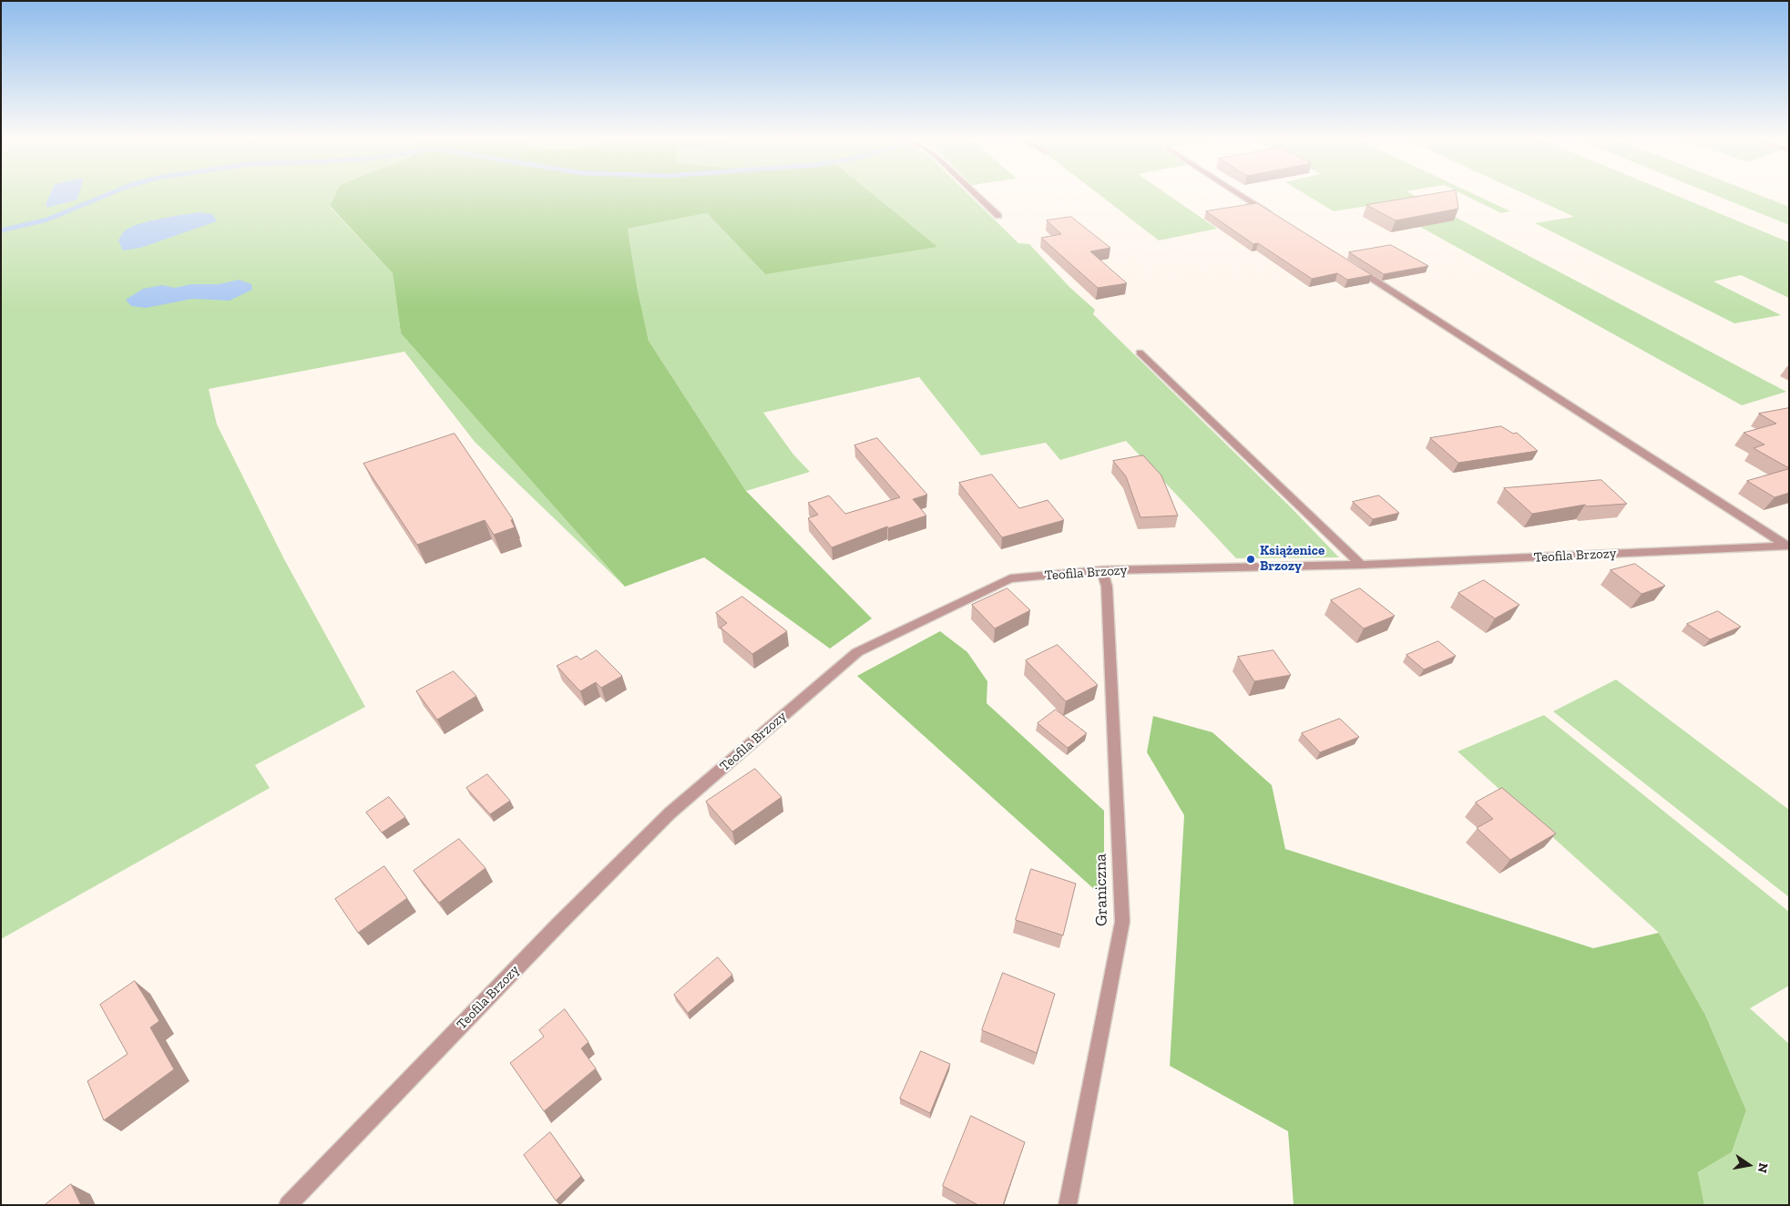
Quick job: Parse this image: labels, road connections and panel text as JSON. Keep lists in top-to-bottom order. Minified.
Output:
{"streets":{"street":["Teofila Brzozy","Graniczna"]},"crossings":[["Teofila Brzozy","Graniczna"]],"places":["Książenice Brzozy"],"north":"right"}
